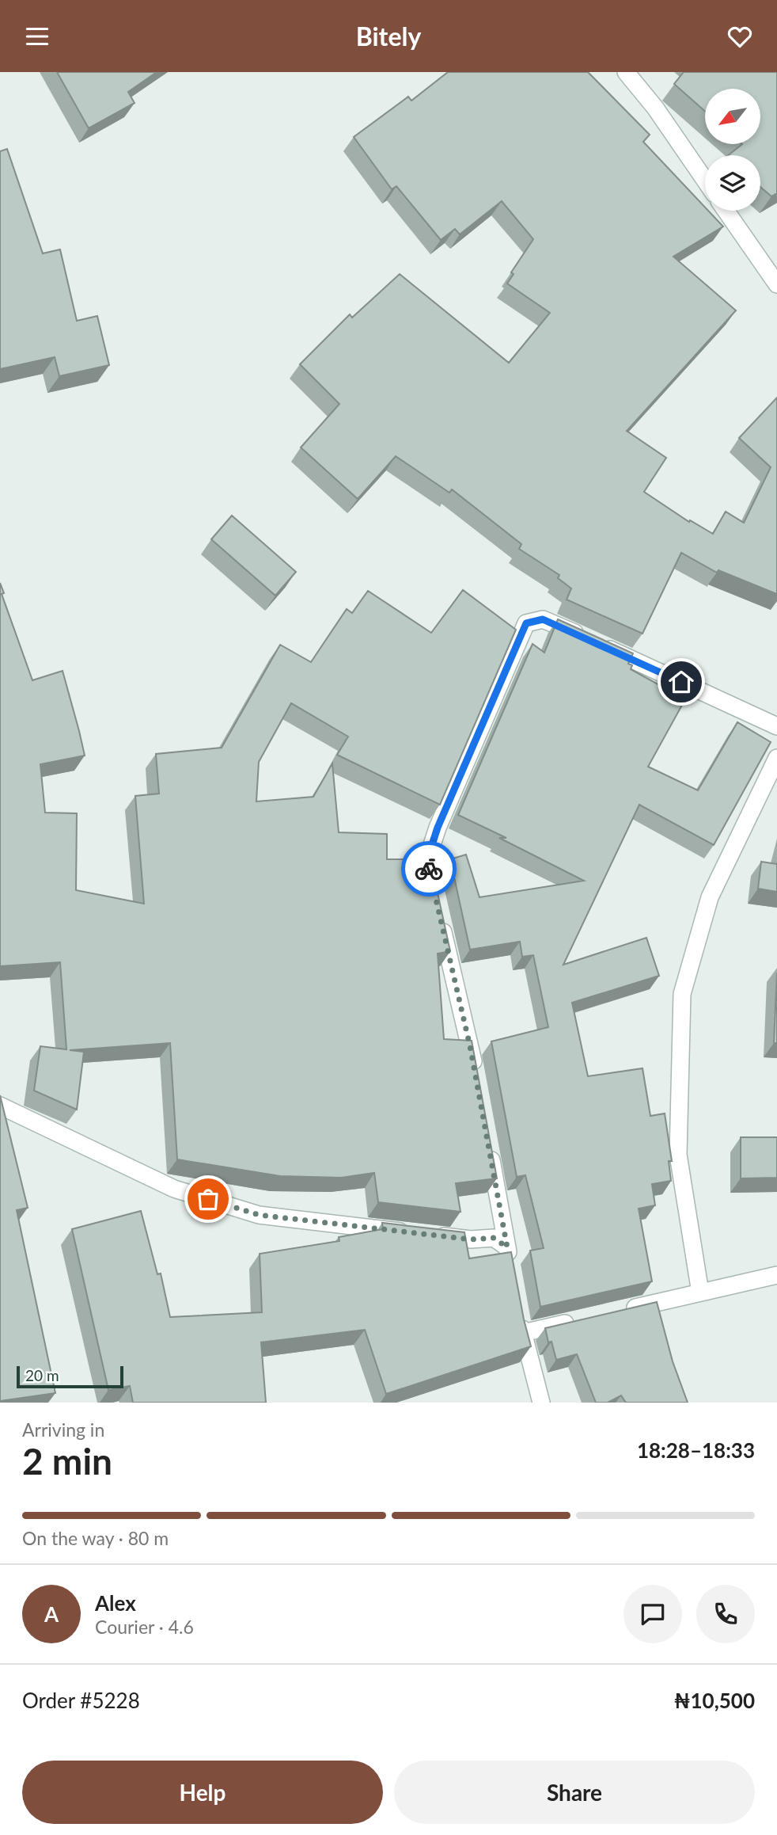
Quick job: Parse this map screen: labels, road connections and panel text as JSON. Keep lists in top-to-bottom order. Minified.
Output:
{"scale_bar":"20 m","north":"bottom left","page":{"header":"Bitely","scale":"20 m","heading":["2 min","Arriving in","18:28–18:33"],"panel":["Alex","Courier · 4.6","Order #5228","₦10,500"],"bar":"On the way · 80 m","round":"A","buttons":["Help","Share"]}}
